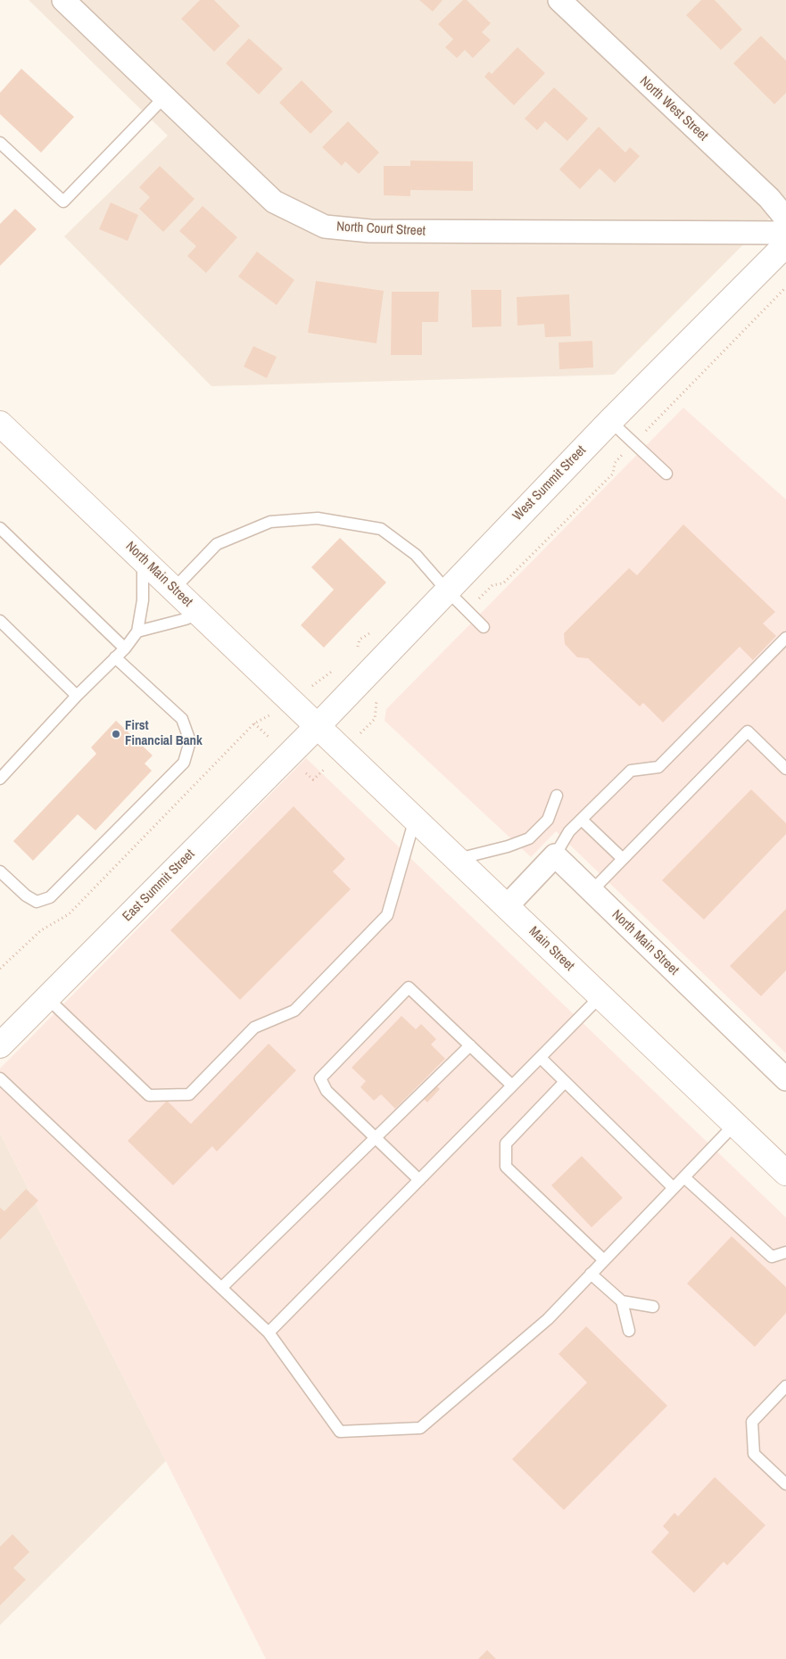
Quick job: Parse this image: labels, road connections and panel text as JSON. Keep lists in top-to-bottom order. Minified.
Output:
{"streets":{"street":["North West Street","North Court Street","West Summit Street","North Main Street","East Summit Street","Main Street"]},"crossings":[["West Summit Street","North Main Street"],["West Summit Street","East Summit Street"],["West Summit Street","Main Street"],["North Main Street","East Summit Street"],["North Main Street","Main Street"],["East Summit Street","Main Street"]],"places":["First Financial Bank"]}
